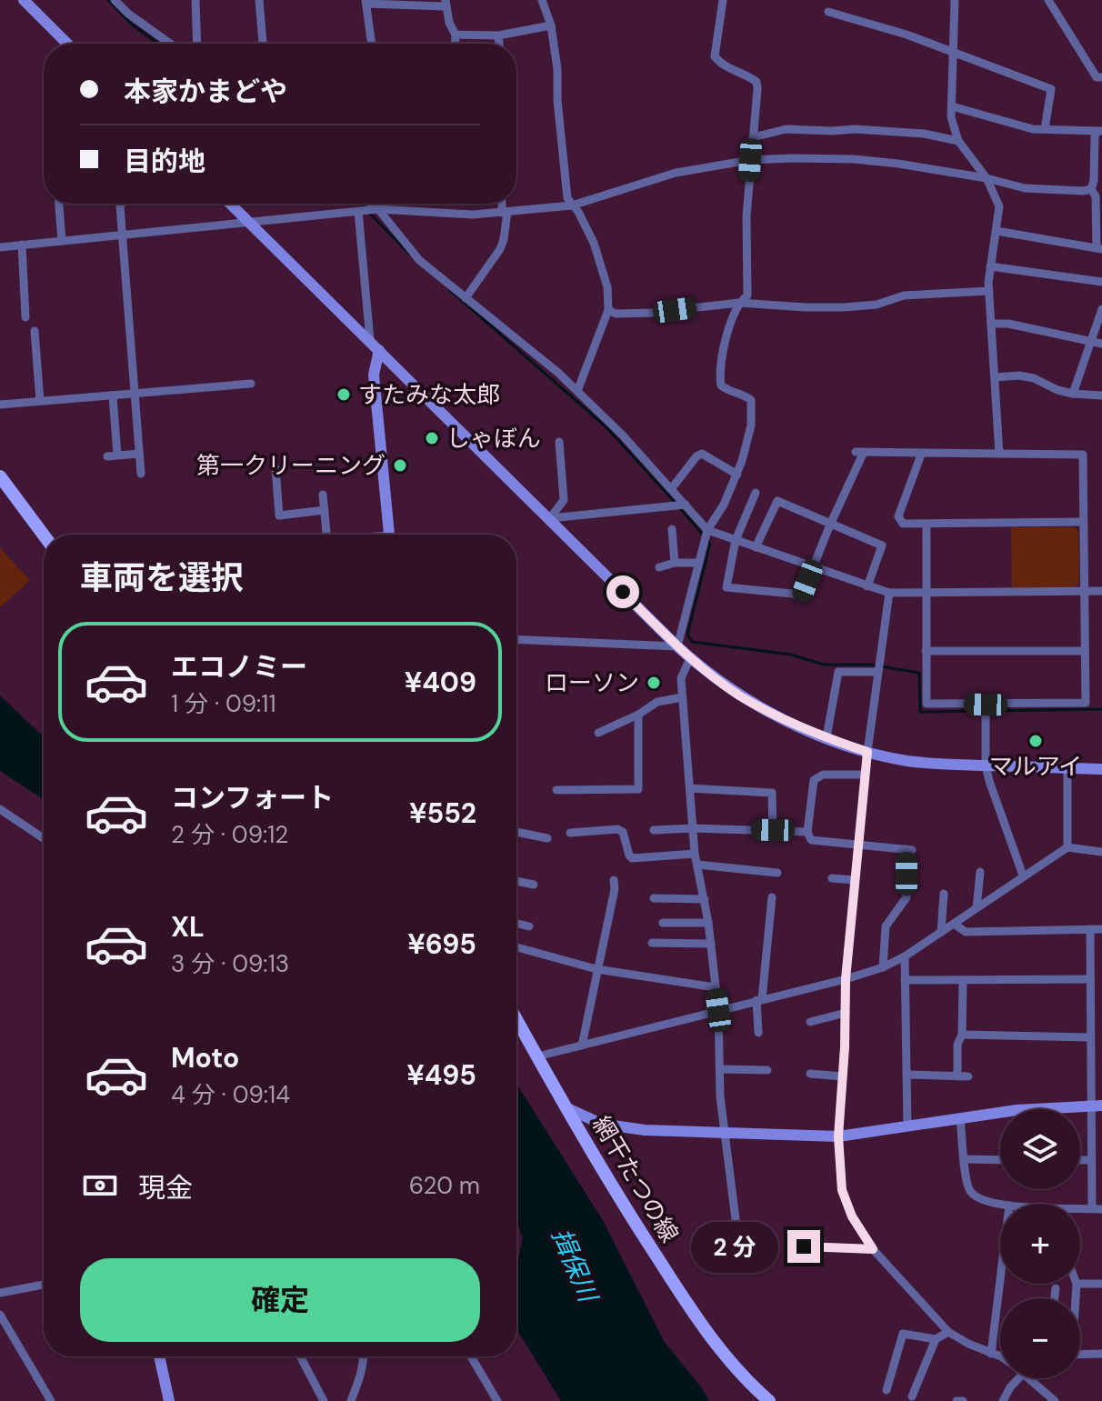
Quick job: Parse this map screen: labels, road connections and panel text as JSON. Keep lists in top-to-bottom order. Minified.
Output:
{"streets":{"main road":["網干たつの線"]},"water":["揖保川"],"places":["すたみな太郎","しゃぼん","第一クリーニング","ローソン","マルアイ"],"page":{"banner":["本家かまどや","目的地"],"heading":"車両を選択","list":[{"name":"エコノミー","note":"1 分 · 09:11","value":"¥409"},{"name":"コンフォート","note":"2 分 · 09:12","value":"¥552"},{"name":"XL","note":"3 分 · 09:13","value":"¥695"},{"name":"Moto","note":"4 分 · 09:14","value":"¥495"}],"map_buttons":["+","−"],"pay":["現金","620 m"],"bubble":"2 分","buttons":"確定"}}
